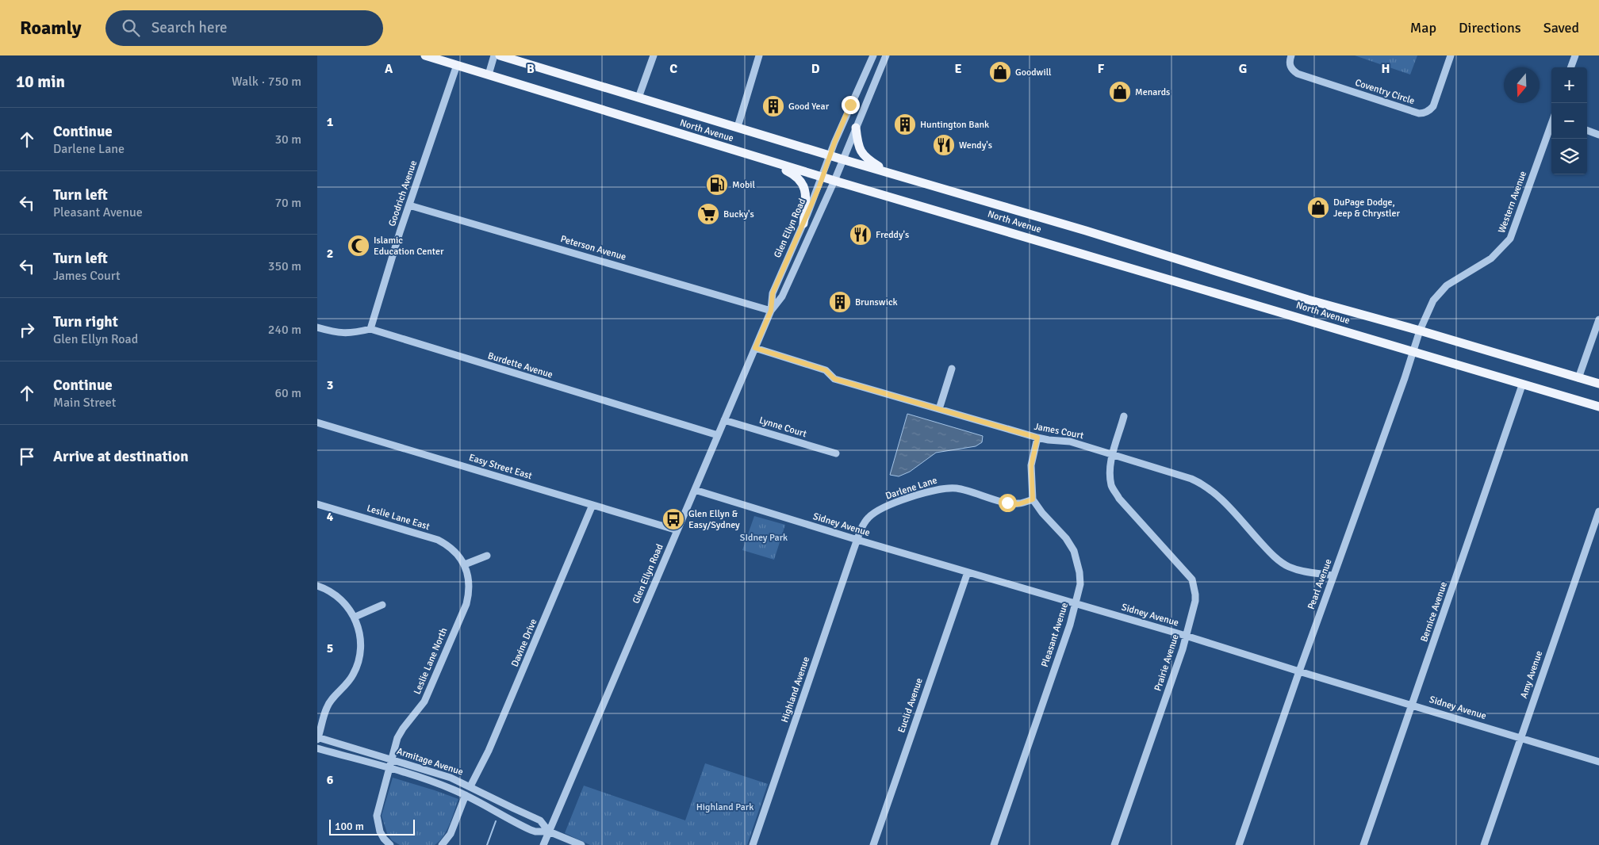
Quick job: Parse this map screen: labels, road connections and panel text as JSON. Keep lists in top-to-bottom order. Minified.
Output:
{"streets":{"main road":["North Avenue"],"street":["Coventry Circle","Goodrich Avenue","Western Avenue","Glen Ellyn Road","Peterson Avenue","Burdette Avenue","Lynne Court","James Court","Easy Street East","Darlene Lane","Leslie Lane East","Sidney Avenue","Pearl Avenue","Bernice Avenue","Pleasant Avenue","Davine Drive","Leslie Lane North","Prairie Avenue","Amy Avenue","Highland Avenue","Euclid Avenue","Armitage Avenue"]},"crossings":[["North Avenue","Goodrich Avenue"],["North Avenue","Western Avenue"],["North Avenue","Glen Ellyn Road"],["North Avenue","Pearl Avenue"],["North Avenue","Bernice Avenue"],["Goodrich Avenue","Peterson Avenue"],["Goodrich Avenue","Burdette Avenue"],["Western Avenue","Pearl Avenue"],["Glen Ellyn Road","Peterson Avenue"],["Glen Ellyn Road","Burdette Avenue"],["Glen Ellyn Road","Lynne Court"],["Glen Ellyn Road","James Court"],["Glen Ellyn Road","Easy Street East"],["Glen Ellyn Road","Sidney Avenue"],["Glen Ellyn Road","Armitage Avenue"],["James Court","Pearl Avenue"],["James Court","Prairie Avenue"],["Easy Street East","Davine Drive"],["Darlene Lane","Sidney Avenue"],["Darlene Lane","Pleasant Avenue"],["Darlene Lane","Highland Avenue"],["Leslie Lane East","Leslie Lane North"],["Sidney Avenue","Pearl Avenue"],["Sidney Avenue","Bernice Avenue"],["Sidney Avenue","Pleasant Avenue"],["Sidney Avenue","Prairie Avenue"],["Sidney Avenue","Amy Avenue"],["Sidney Avenue","Highland Avenue"],["Sidney Avenue","Euclid Avenue"],["Davine Drive","Armitage Avenue"],["Leslie Lane North","Armitage Avenue"]],"parks":["SIdney Park","Highland Park"],"places":{"shop":["Goodwill","Menards","DuPage Dodge, Jeep & Chrystler"],"building":["Good Year","Huntington Bank","Brunswick"],"restaurant":["Wendy's","Freddy's"],"fuel station":["Mobil"],"supermarket":["Bucky's"],"mosque":["Islamic Education Center"],"bus stop":["Glen Ellyn & Easy/Sydney"]},"scale_bar":"100 m","north":"bottom","page":{"header":"Roamly","search":"Search here","nav":["Map","Directions","Saved"],"heading":["10 min","Walk · 750 m"],"map_buttons":["+","−"],"list":[["Continue","Darlene Lane","30 m"],["Turn left","Pleasant Avenue","70 m"],["Turn left","James Court","350 m"],["Turn right","Glen Ellyn Road","240 m"],["Continue","Main Street","60 m"],"Arrive at destination"],"scale":"100 m"},"grid":{"columns":["A","B","C","D","E","F","G","H"],"rows":["1","2","3","4","5","6"]}}
